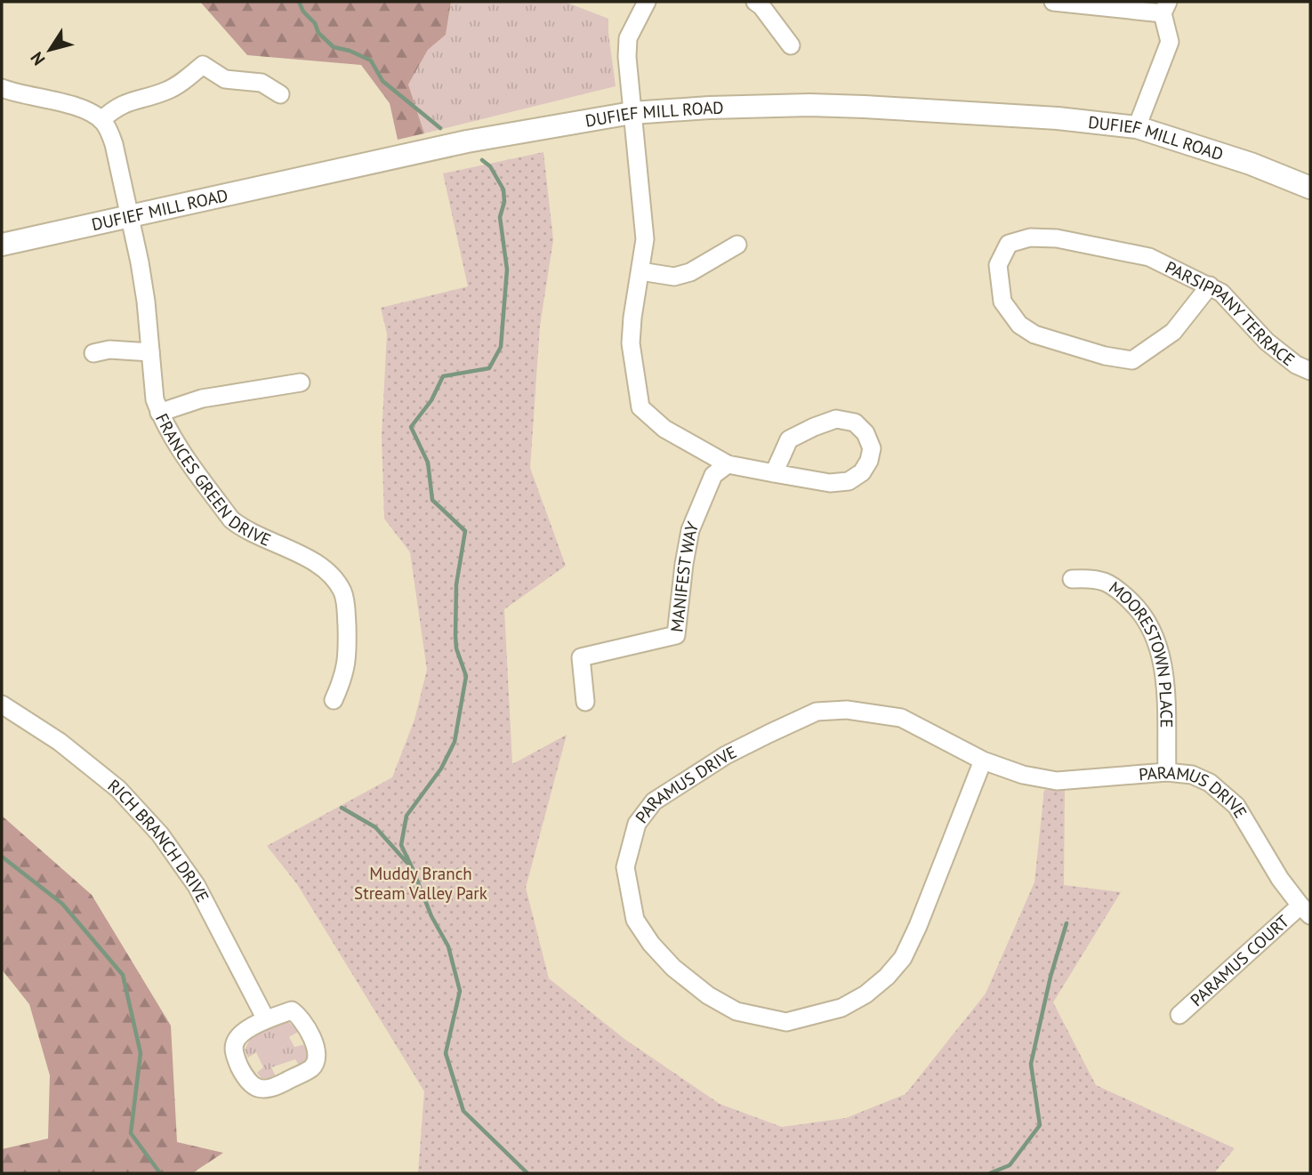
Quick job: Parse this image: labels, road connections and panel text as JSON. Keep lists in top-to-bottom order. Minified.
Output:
{"streets":{"main road":["DUFIEF MILL ROAD"],"street":["PARSIPPANY TERRACE","FRANCES GREEN DRIVE","MANIFEST WAY","MOORESTOWN PLACE","PARAMUS DRIVE","RICH BRANCH DRIVE","PARAMUS COURT"]},"crossings":[["DUFIEF MILL ROAD","FRANCES GREEN DRIVE"],["MOORESTOWN PLACE","PARAMUS DRIVE"],["PARAMUS DRIVE","PARAMUS COURT"]],"parks":["Muddy Branch Stream Valley Park"],"north":"bottom left"}
